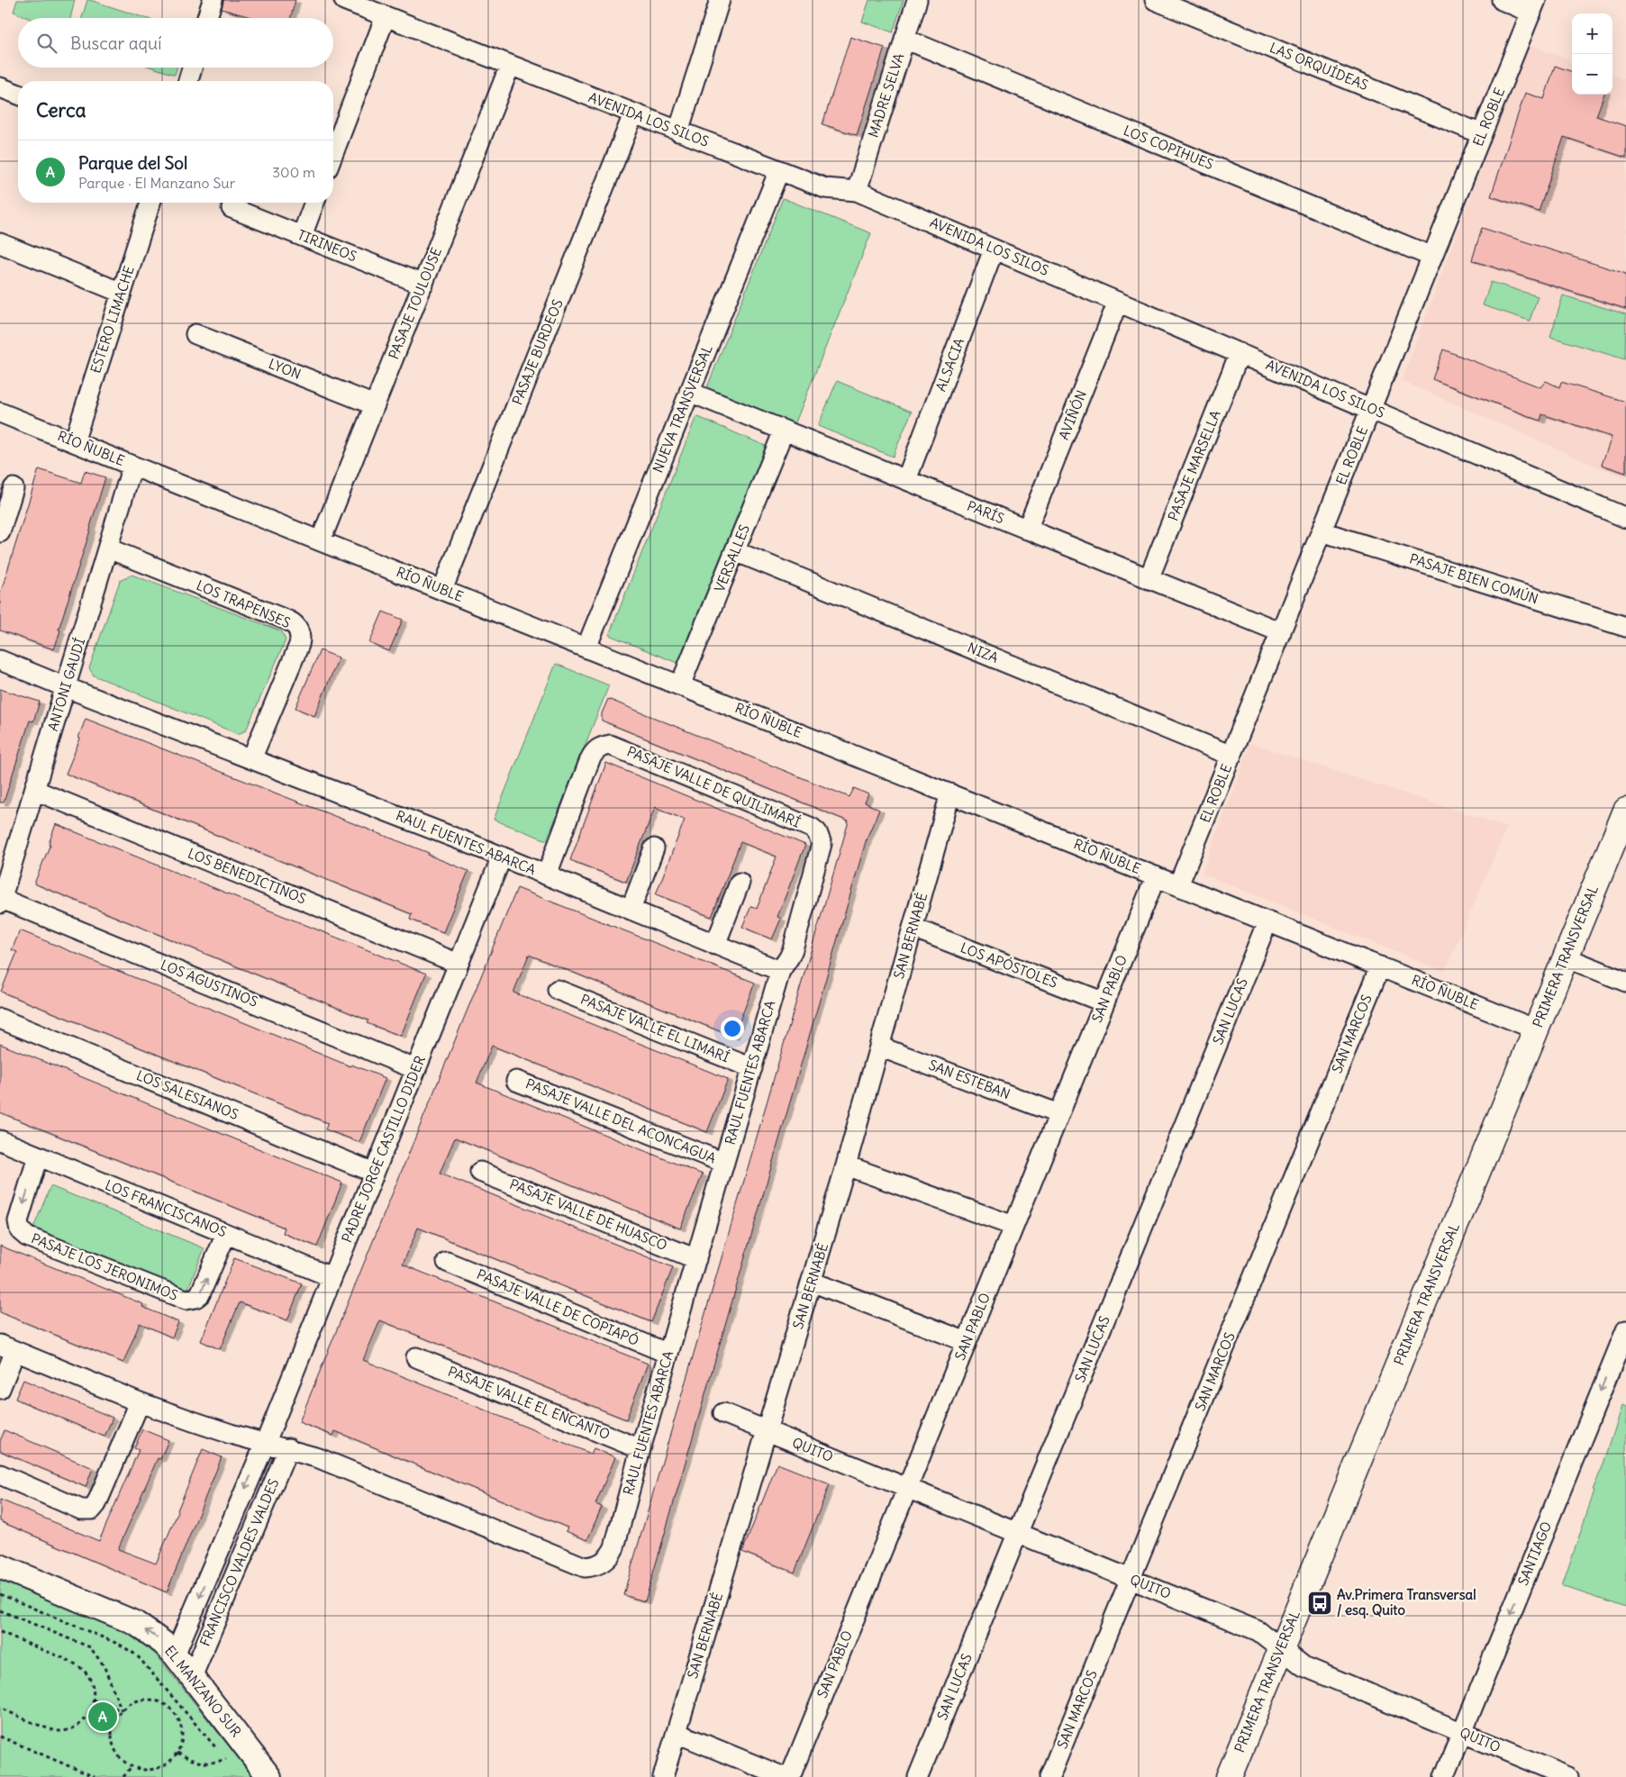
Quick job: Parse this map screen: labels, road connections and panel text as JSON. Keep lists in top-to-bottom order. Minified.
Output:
{"streets":{"main road":["PRIMERA TRANSVERSAL"],"street":["LAS ORQUÍDEAS","MADRE SELVA","EL ROBLE","AVENIDA LOS SILOS","LOS COPIHUES","TIRINEOS","PASAJE TOULOUSE","ESTERO LIMACHE","PASAJE BURDEOS","ALSACIA","LYON","NUEVA TRANSVERSAL","AVIÑÓN","RÍO ÑUBLE","PASAJE MARSELLA","PARÍS","VERSALLES","PASAJE BIEN COMÚN","LOS TRAPENSES","NIZA","ANTONI GAUDÍ","PASAJE VALLE DE QUILIMARÍ","RAUL FUENTES ABARCA","LOS BENEDICTINOS","SAN BERNABÉ","LOS APÓSTOLES","LOS AGUSTINOS","SAN PABLO","SAN LUCAS","PASAJE VALLE EL LIMARÍ","SAN MARCOS","SAN ESTEBAN","LOS SALESIANOS","PASAJE VALLE DEL ACONCAGUA","PADRE JORGE CASTILLO DIDER","LOS FRANCISCANOS","PASAJE VALLE DE HUASCO","PASAJE LOS JERONIMOS","PASAJE VALLE DE COPIAPÓ","PASAJE VALLE EL ENCANTO","QUITO","SANTIAGO","FRANCISCO VALDES VALDES","EL MANZANO SUR"]},"crossings":[["LAS ORQUÍDEAS","EL ROBLE"],["MADRE SELVA","AVENIDA LOS SILOS"],["MADRE SELVA","LOS COPIHUES"],["EL ROBLE","AVENIDA LOS SILOS"],["EL ROBLE","LOS COPIHUES"],["EL ROBLE","RÍO ÑUBLE"],["EL ROBLE","PARÍS"],["EL ROBLE","PASAJE BIEN COMÚN"],["EL ROBLE","NIZA"],["AVENIDA LOS SILOS","PASAJE TOULOUSE"],["AVENIDA LOS SILOS","PASAJE BURDEOS"],["AVENIDA LOS SILOS","ALSACIA"],["AVENIDA LOS SILOS","NUEVA TRANSVERSAL"],["AVENIDA LOS SILOS","AVIÑÓN"],["AVENIDA LOS SILOS","PASAJE MARSELLA"],["TIRINEOS","PASAJE TOULOUSE"],["PASAJE TOULOUSE","LYON"],["PASAJE TOULOUSE","RÍO ÑUBLE"],["ESTERO LIMACHE","RÍO ÑUBLE"],["PASAJE BURDEOS","RÍO ÑUBLE"],["ALSACIA","PARÍS"],["NUEVA TRANSVERSAL","RÍO ÑUBLE"],["NUEVA TRANSVERSAL","PARÍS"],["AVIÑÓN","PARÍS"],["RÍO ÑUBLE","VERSALLES"],["RÍO ÑUBLE","ANTONI GAUDÍ"],["RÍO ÑUBLE","SAN BERNABÉ"],["RÍO ÑUBLE","PRIMERA TRANSVERSAL"],["RÍO ÑUBLE","SAN PABLO"],["RÍO ÑUBLE","SAN LUCAS"],["RÍO ÑUBLE","SAN MARCOS"],["PASAJE MARSELLA","PARÍS"],["PARÍS","VERSALLES"],["VERSALLES","NIZA"],["LOS TRAPENSES","ANTONI GAUDÍ"],["LOS TRAPENSES","RAUL FUENTES ABARCA"],["ANTONI GAUDÍ","RAUL FUENTES ABARCA"],["ANTONI GAUDÍ","LOS BENEDICTINOS"],["ANTONI GAUDÍ","LOS AGUSTINOS"],["PASAJE VALLE DE QUILIMARÍ","RAUL FUENTES ABARCA"],["RAUL FUENTES ABARCA","PASAJE VALLE EL LIMARÍ"],["RAUL FUENTES ABARCA","PASAJE VALLE DEL ACONCAGUA"],["RAUL FUENTES ABARCA","PADRE JORGE CASTILLO DIDER"],["RAUL FUENTES ABARCA","PASAJE VALLE DE HUASCO"],["RAUL FUENTES ABARCA","PASAJE VALLE DE COPIAPÓ"],["RAUL FUENTES ABARCA","PASAJE VALLE EL ENCANTO"],["RAUL FUENTES ABARCA","FRANCISCO VALDES VALDES"],["LOS BENEDICTINOS","PADRE JORGE CASTILLO DIDER"],["SAN BERNABÉ","LOS APÓSTOLES"],["SAN BERNABÉ","SAN ESTEBAN"],["SAN BERNABÉ","QUITO"],["PRIMERA TRANSVERSAL","QUITO"],["LOS APÓSTOLES","SAN PABLO"],["LOS AGUSTINOS","PADRE JORGE CASTILLO DIDER"],["SAN PABLO","SAN ESTEBAN"],["SAN PABLO","QUITO"],["SAN LUCAS","QUITO"],["SAN MARCOS","QUITO"],["LOS SALESIANOS","PADRE JORGE CASTILLO DIDER"],["PADRE JORGE CASTILLO DIDER","LOS FRANCISCANOS"],["PADRE JORGE CASTILLO DIDER","FRANCISCO VALDES VALDES"],["LOS FRANCISCANOS","PASAJE LOS JERONIMOS"],["QUITO","SANTIAGO"],["FRANCISCO VALDES VALDES","EL MANZANO SUR"]],"one_way":["SANTIAGO","EL MANZANO SUR"],"places":{"bus stop":["Av.Primera Transversal / esq. Quito"]},"page":{"map_buttons":["+","−"],"search":"Buscar aquí","heading":"Cerca","list":[{"mark":"A","name":"Parque del Sol","note":"Parque · El Manzano Sur","value":"300 m"}],"pins":"A"}}
